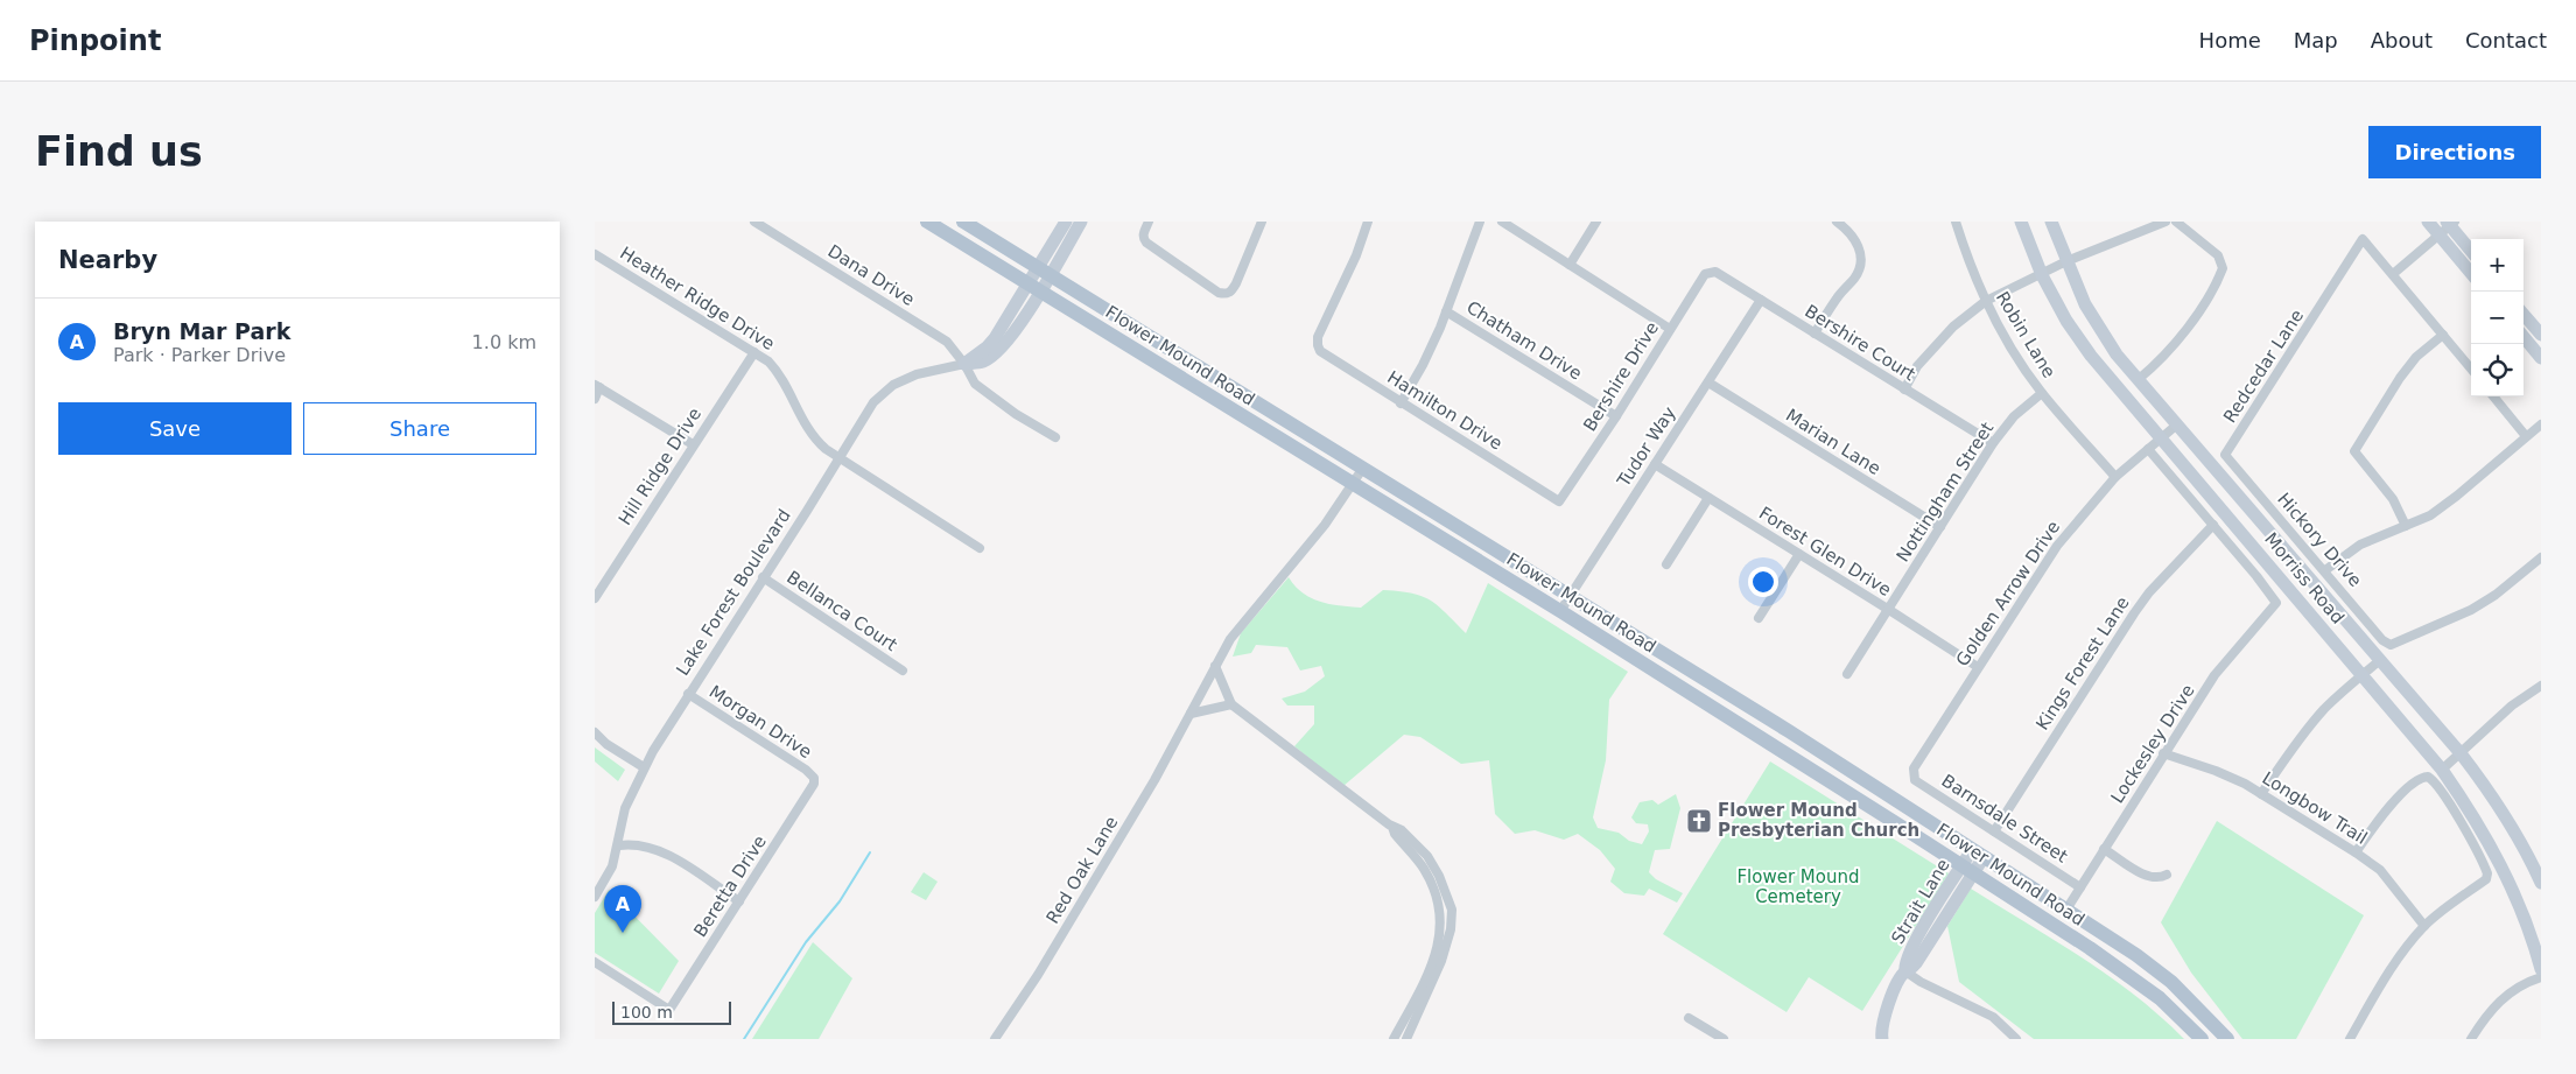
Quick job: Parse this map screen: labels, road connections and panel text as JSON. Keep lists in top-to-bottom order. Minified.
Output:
{"streets":{"main road":["Flower Mound Road","Morriss Road","Lake Forest Boulevard","Strait Lane"],"street":["Dana Drive","Heather Ridge Drive","Robin Lane","Chatham Drive","Bershire Court","Redcedar Lane","Bershire Drive","Hamilton Drive","Marian Lane","Tudor Way","Hill Ridge Drive","Nottingham Street","Hickory Drive","Forest Glen Drive","Golden Arrow Drive","Bellanca Court","Kings Forest Lane","Morgan Drive","Lockesley Drive","Longbow Trail","Barnsdale Street","Red Oak Lane","Beretta Drive"]},"crossings":[["Dana Drive","Lake Forest Boulevard"],["Heather Ridge Drive","Hill Ridge Drive"],["Heather Ridge Drive","Lake Forest Boulevard"],["Robin Lane","Nottingham Street"],["Robin Lane","Golden Arrow Drive"],["Chatham Drive","Bershire Drive"],["Bershire Court","Bershire Drive"],["Bershire Court","Tudor Way"],["Bershire Court","Nottingham Street"],["Flower Mound Road","Tudor Way"],["Flower Mound Road","Lake Forest Boulevard"],["Flower Mound Road","Lockesley Drive"],["Flower Mound Road","Red Oak Lane"],["Flower Mound Road","Strait Lane"],["Redcedar Lane","Hickory Drive"],["Bershire Drive","Hamilton Drive"],["Marian Lane","Tudor Way"],["Marian Lane","Nottingham Street"],["Tudor Way","Forest Glen Drive"],["Nottingham Street","Forest Glen Drive"],["Forest Glen Drive","Golden Arrow Drive"],["Morriss Road","Golden Arrow Drive"],["Lake Forest Boulevard","Bellanca Court"],["Lake Forest Boulevard","Morgan Drive"],["Golden Arrow Drive","Barnsdale Street"],["Kings Forest Lane","Lockesley Drive"],["Kings Forest Lane","Barnsdale Street"],["Morgan Drive","Beretta Drive"],["Lockesley Drive","Longbow Trail"],["Lockesley Drive","Barnsdale Street"]],"parks":["Flower Mound Cemetery"],"places":{"church":["Flower Mound Presbyterian Church"]},"scale_bar":"100 m","page":{"header":"Pinpoint","nav":["Home","Map","About","Contact"],"buttons":["Directions",["Save","Share"]],"title":"Find us","heading":"Nearby","map_buttons":["+","−"],"list":[{"mark":"A","name":"Bryn Mar Park","note":"Park · Parker Drive","value":"1.0 km"}],"pins":"A","scale":"100 m"}}
